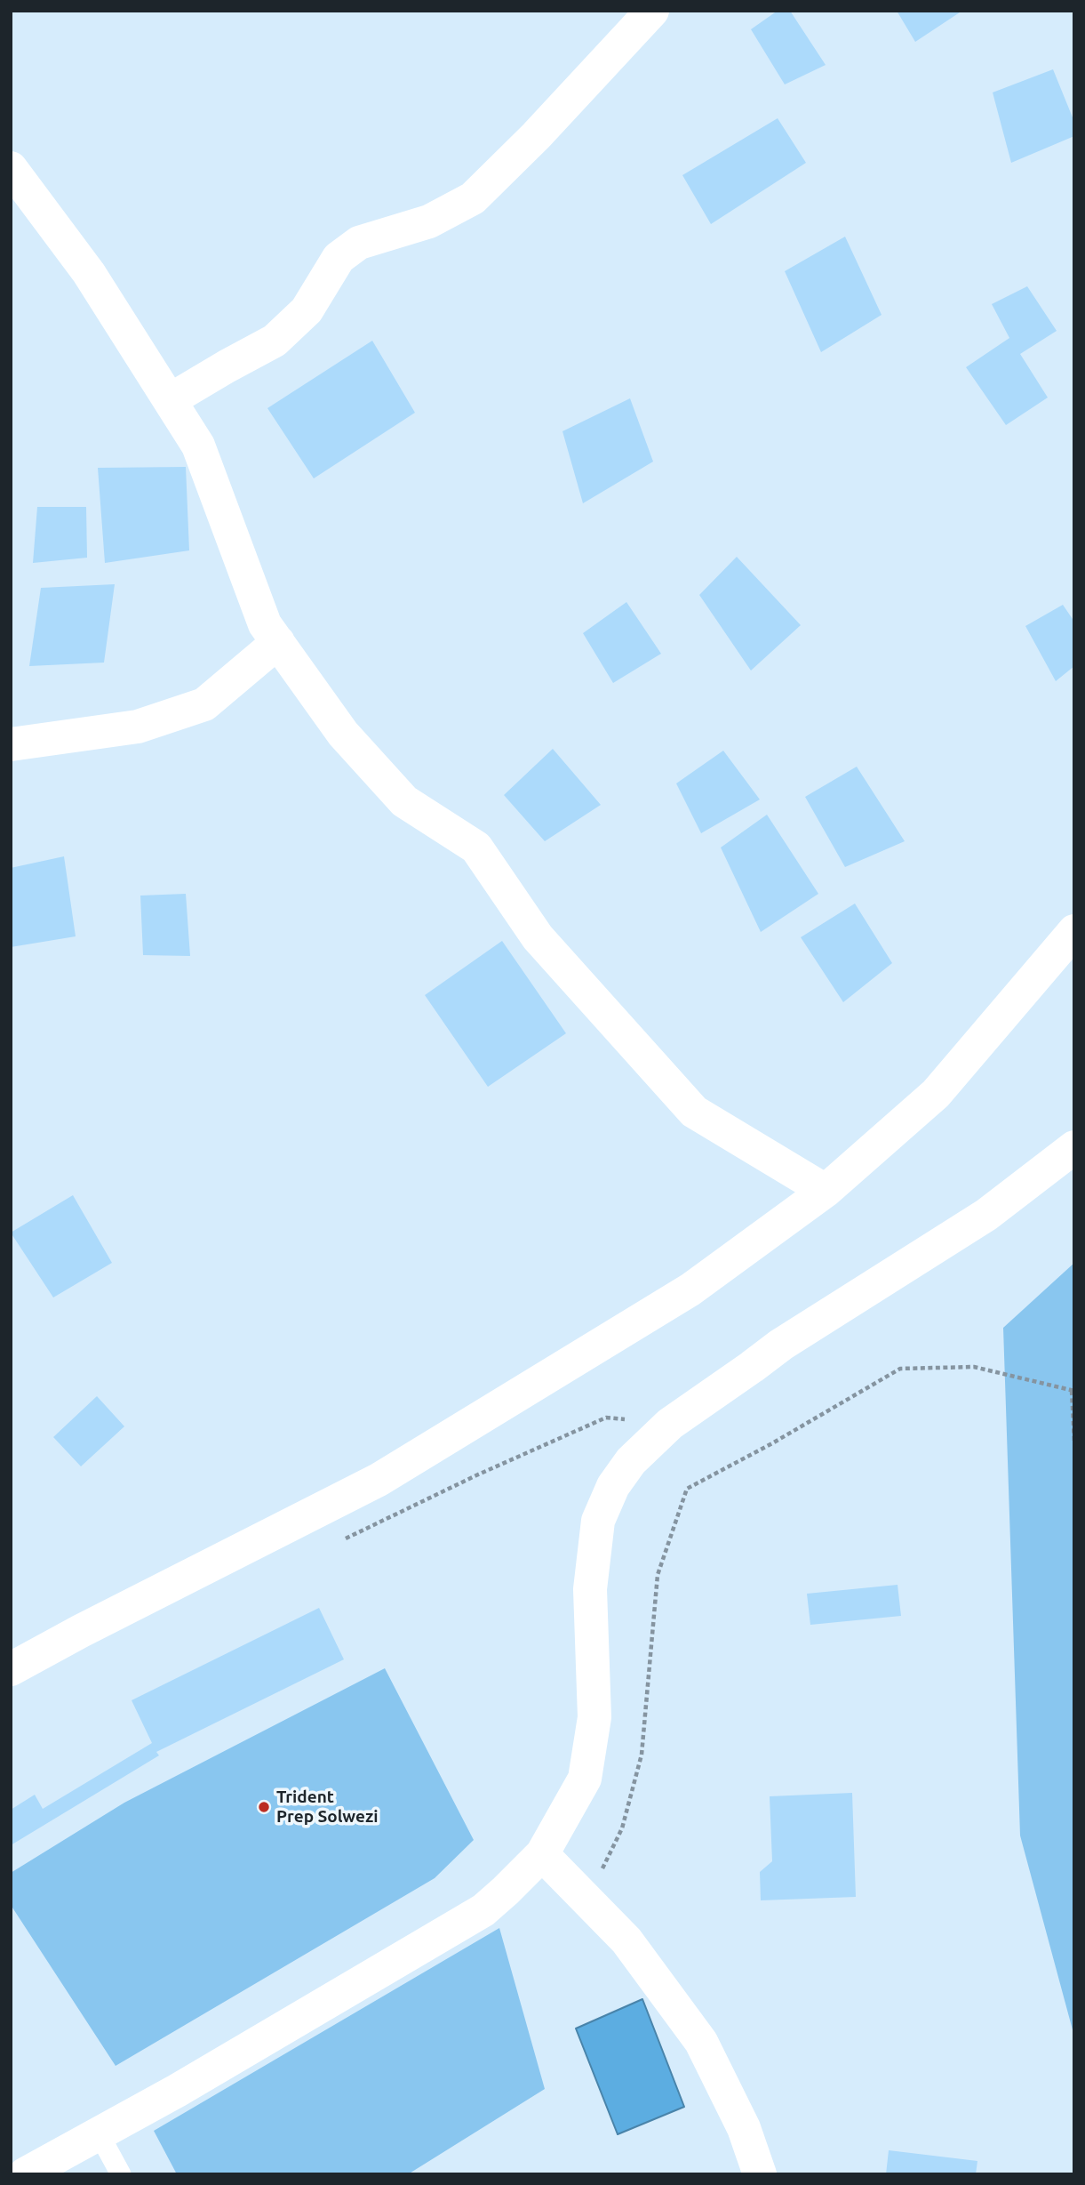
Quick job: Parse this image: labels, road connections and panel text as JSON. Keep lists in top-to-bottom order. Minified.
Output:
{"places":["Trident Prep Solwezi"]}
